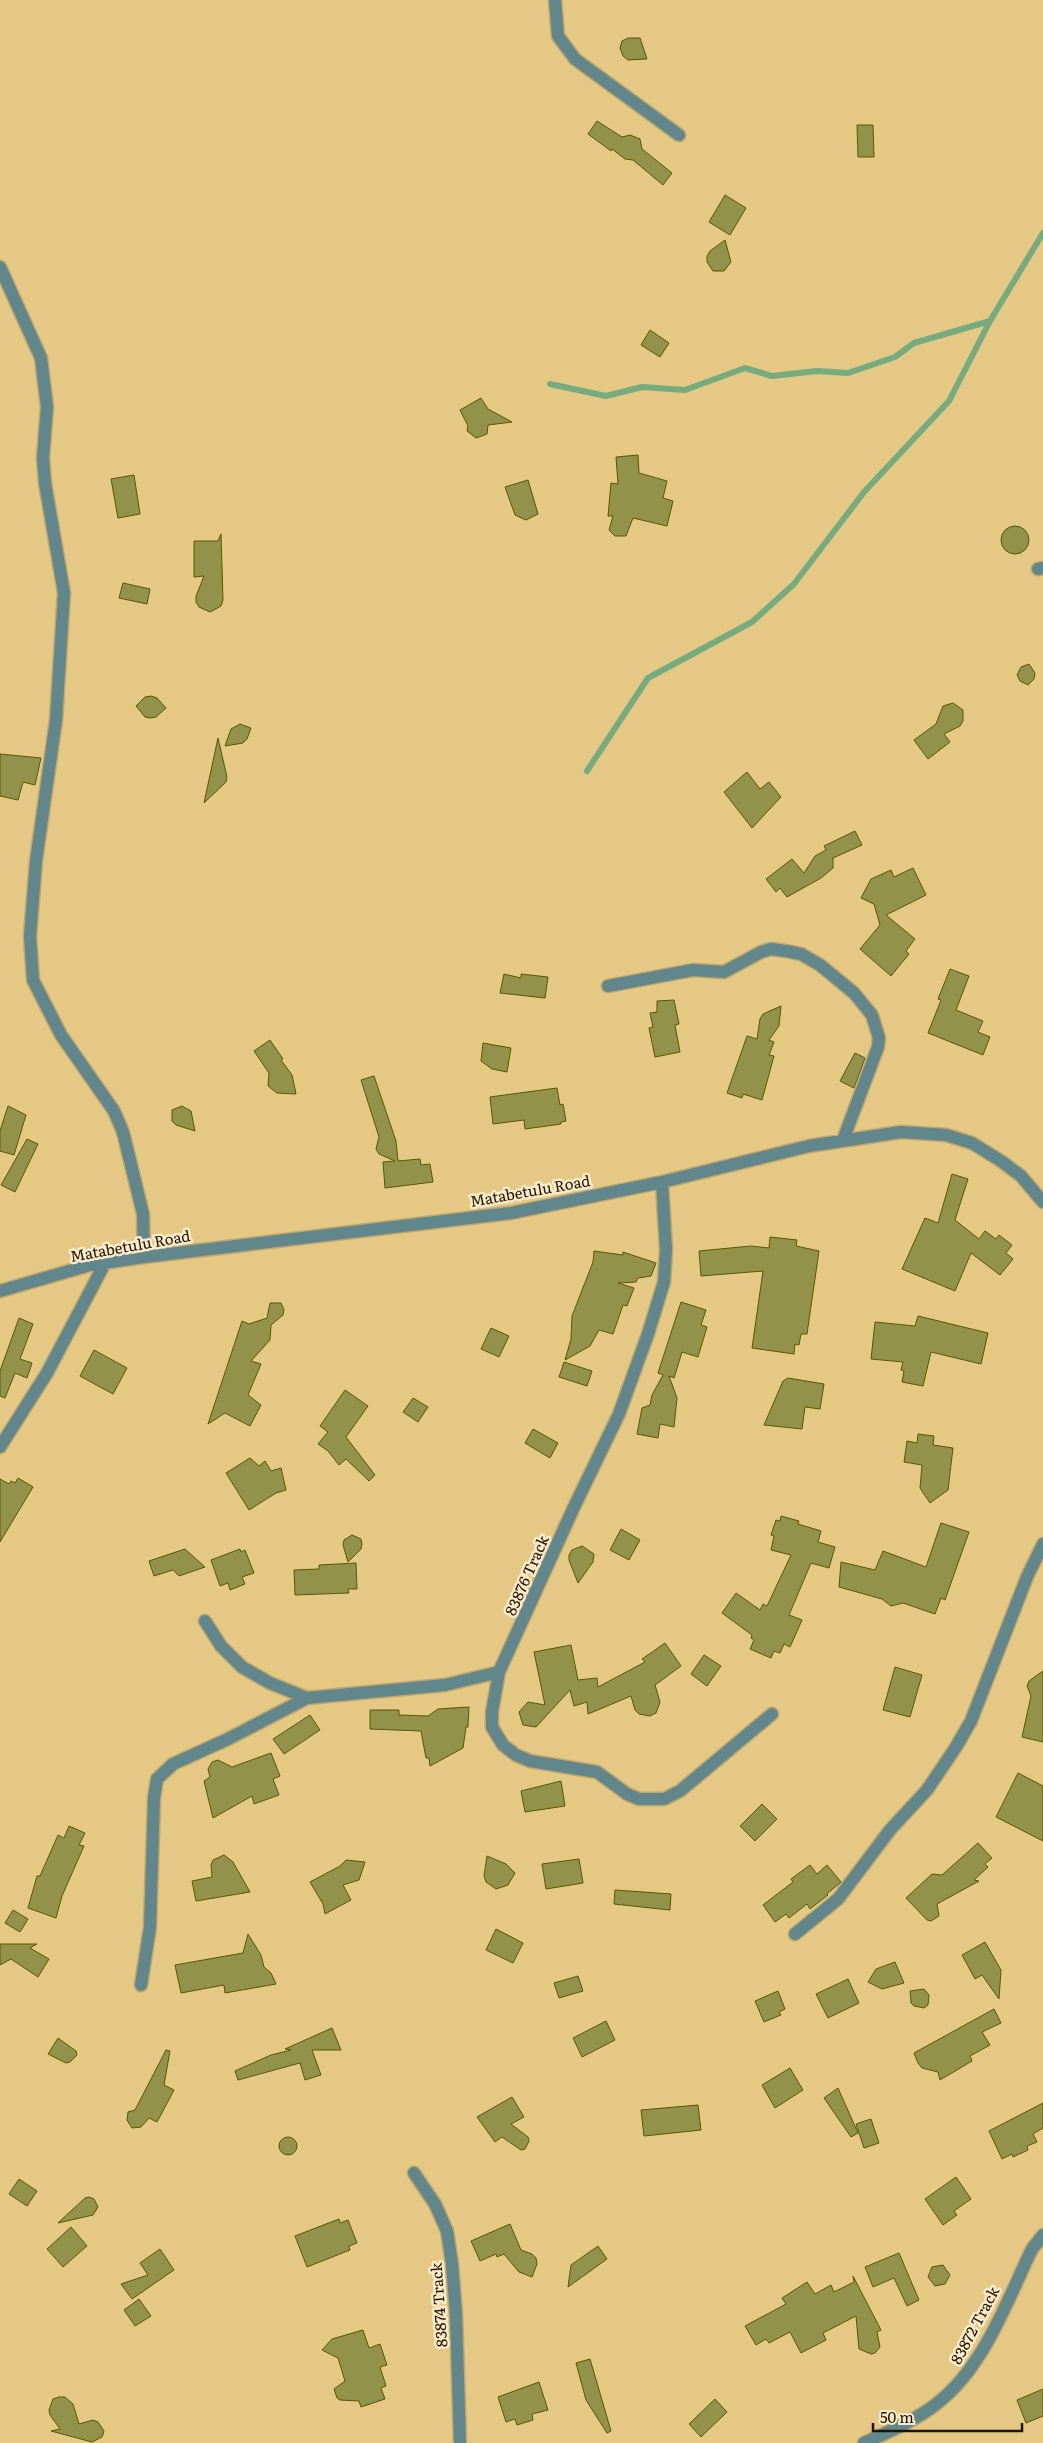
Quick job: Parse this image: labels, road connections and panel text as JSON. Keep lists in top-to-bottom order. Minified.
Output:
{"streets":{"street":["Matabetulu Road","83876 Track","83874 Track","83872 Track"]},"crossings":[["Matabetulu Road","83876 Track"]],"scale_bar":"50 m"}
